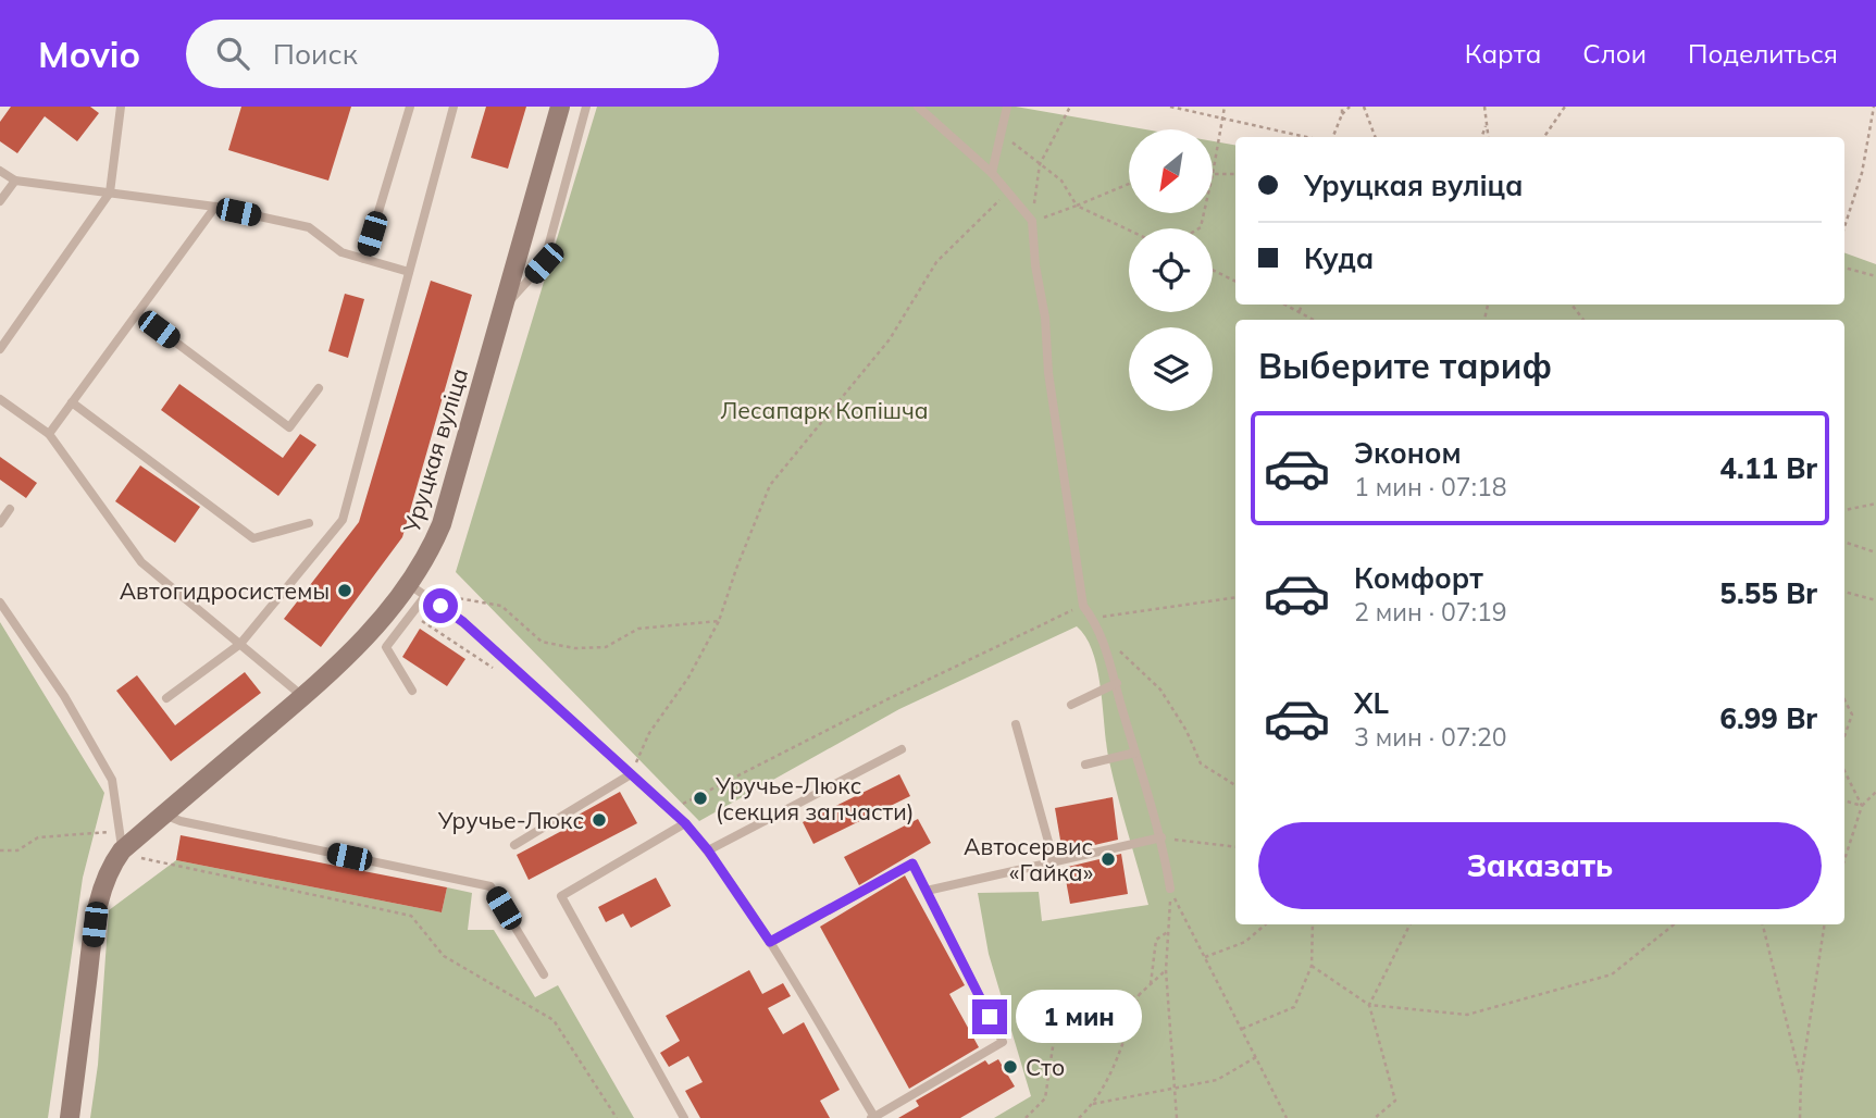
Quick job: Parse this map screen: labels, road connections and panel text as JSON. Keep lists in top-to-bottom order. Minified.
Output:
{"streets":{"street":["Уруцкая вуліца"]},"parks":["Лесапарк Копішча"],"places":["Автогидросистемы","Уручье-Люкс (секция запчасти)","Уручье-Люкс","Автосервис «Гайка»","Сто"],"north":"bottom left","page":{"header":"Movio","search":"Поиск","nav":["Карта","Слои","Поделиться"],"banner":["Уруцкая вуліца","Куда"],"heading":"Выберите тариф","list":[{"name":"Эконом","note":"1 мин · 07:18","value":"4.11 Br"},{"name":"Комфорт","note":"2 мин · 07:19","value":"5.55 Br"},{"name":"XL","note":"3 мин · 07:20","value":"6.99 Br"}],"buttons":"Заказать","bubble":"1 мин"}}
